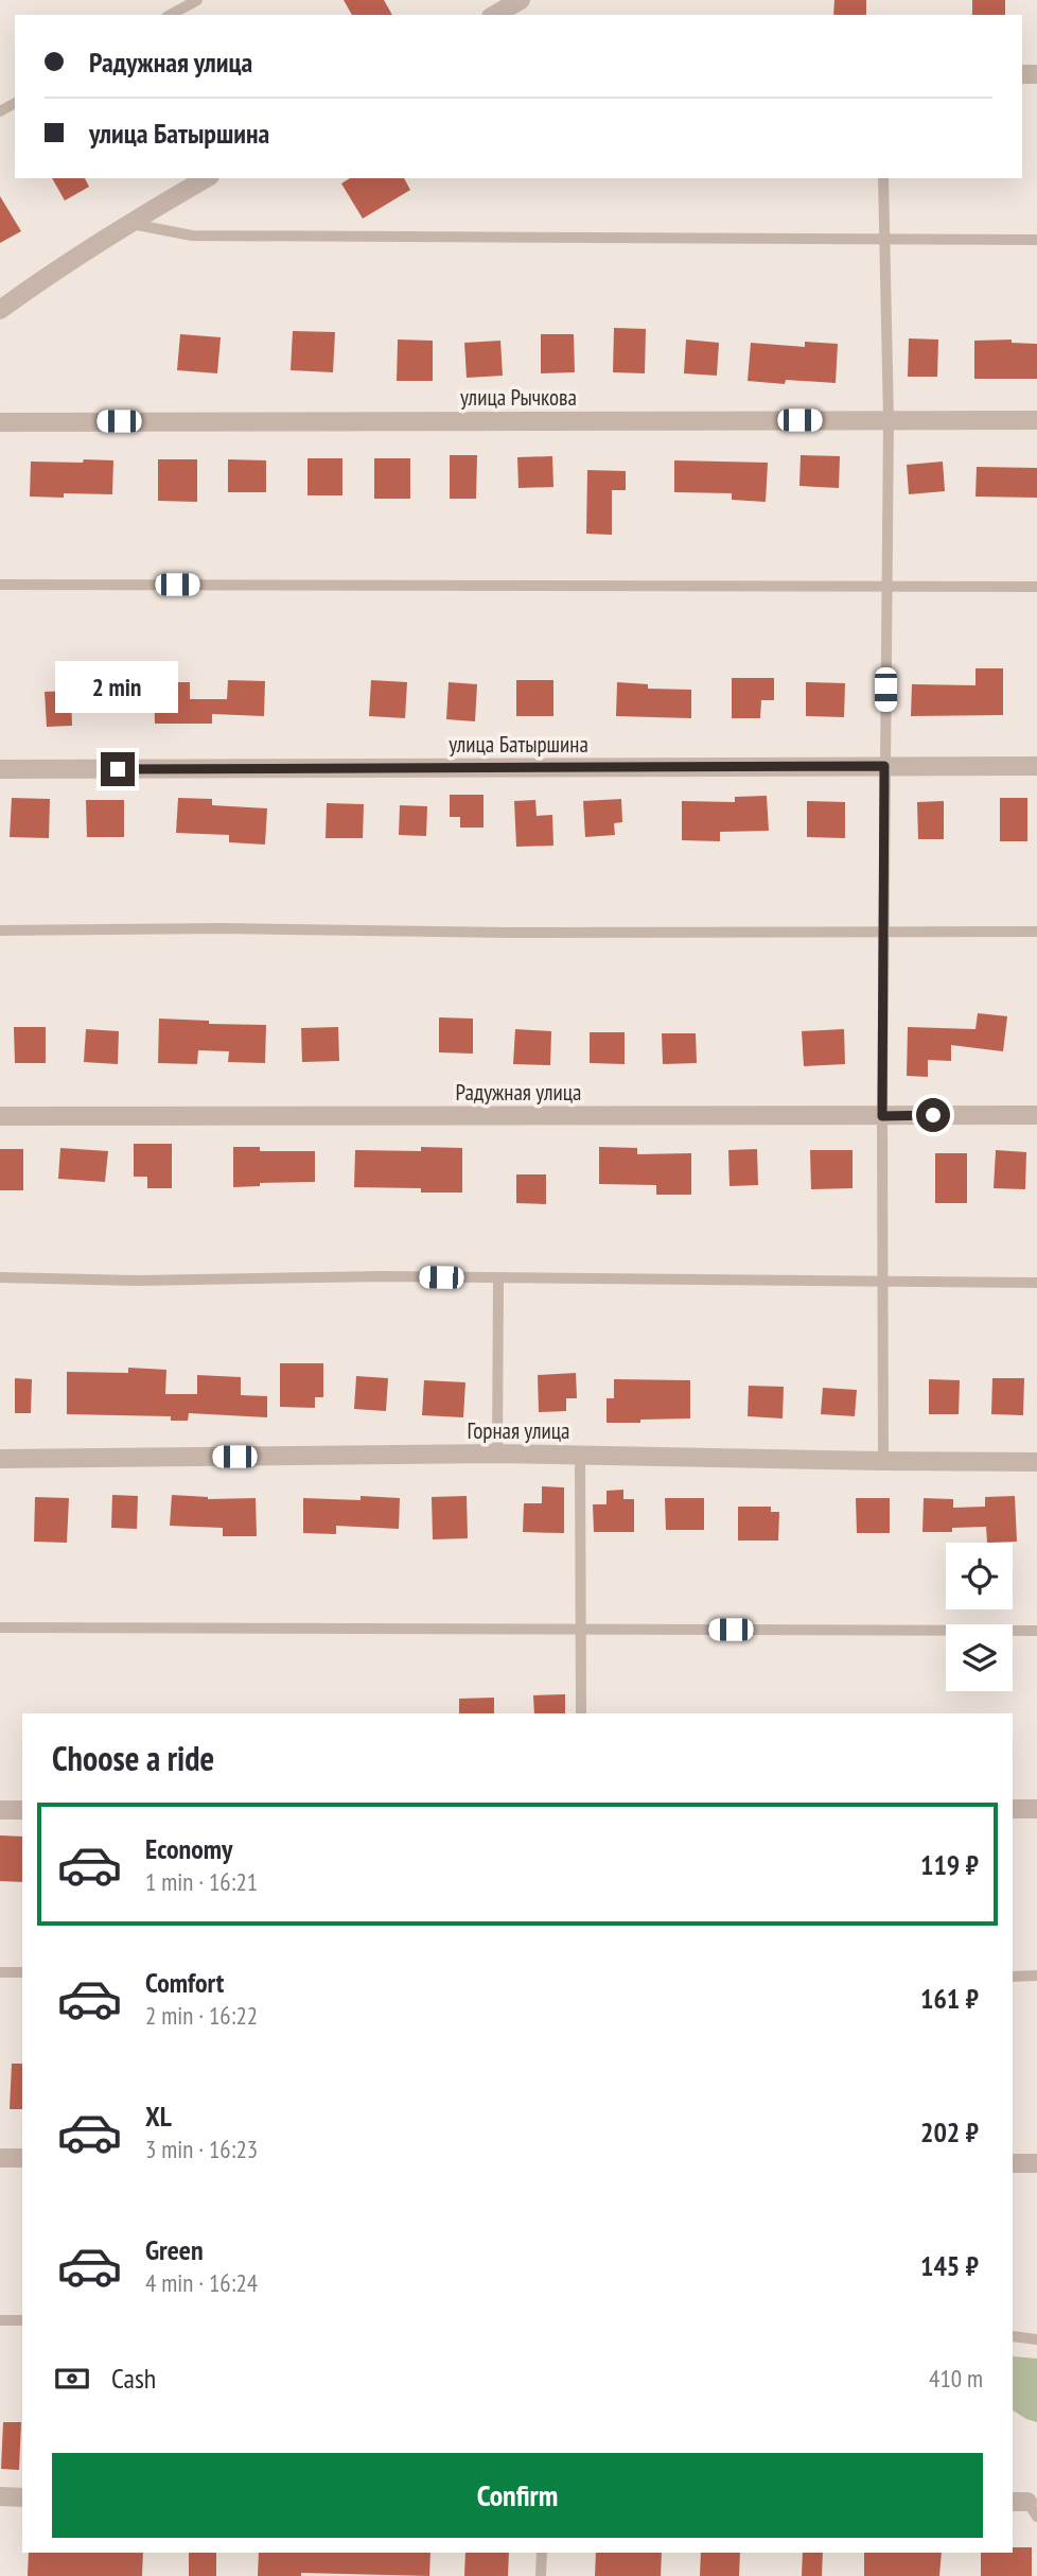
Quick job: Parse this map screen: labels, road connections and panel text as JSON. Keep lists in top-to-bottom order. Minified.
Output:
{"streets":{"street":["улица Рычкова","улица Батыршина","Радужная улица","Горная улица"]},"page":{"banner":["Радужная улица","улица Батыршина"],"bubble":"2 min","heading":"Choose a ride","list":[{"name":"Economy","note":"1 min · 16:21","value":"119 ₽"},{"name":"Comfort","note":"2 min · 16:22","value":"161 ₽"},{"name":"XL","note":"3 min · 16:23","value":"202 ₽"},{"name":"Green","note":"4 min · 16:24","value":"145 ₽"}],"pay":["Cash","410 m"],"buttons":"Confirm"}}
